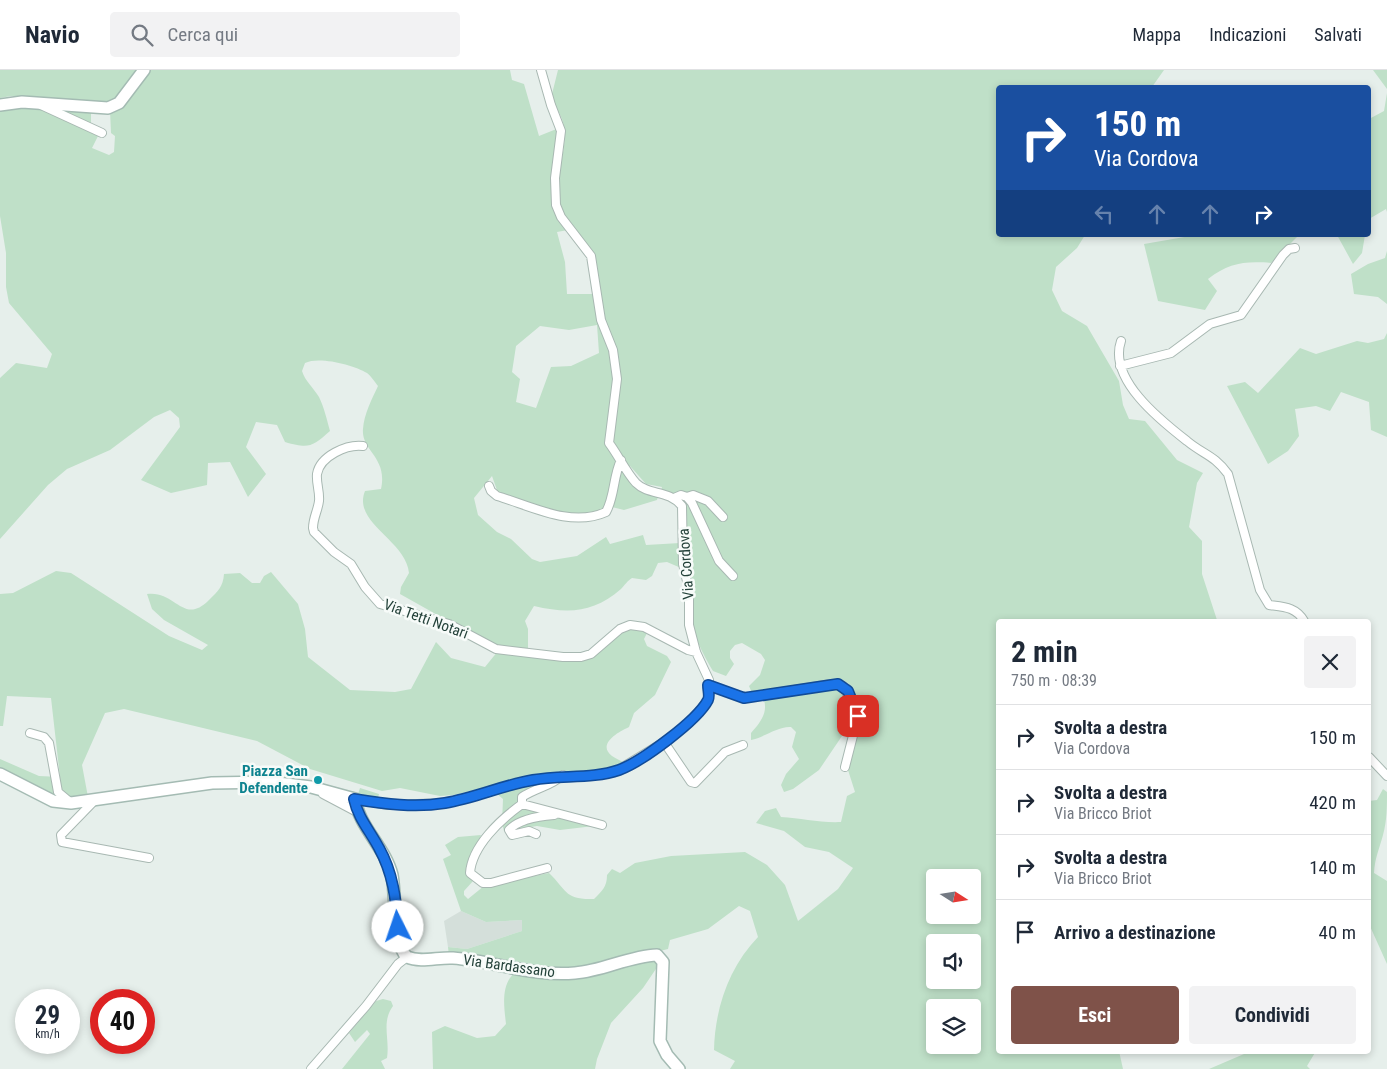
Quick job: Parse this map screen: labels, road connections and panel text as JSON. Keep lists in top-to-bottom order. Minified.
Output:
{"streets":{"street":["Via Cordova","Via Tetti Notari","Via Bardassano"]},"crossings":[["Via Cordova","Via Tetti Notari"]],"places":["Piazza San Defendente"],"north":"right","page":{"header":"Navio","search":"Cerca qui","nav":["Mappa","Indicazioni","Salvati"],"turn":["150 m","Via Cordova"],"heading":["2 min","750 m · 08:39"],"list":[{"name":"Svolta a destra","note":"Via Cordova","value":"150 m"},{"name":"Svolta a destra","note":"Via Bricco Briot","value":"420 m"},{"name":"Svolta a destra","note":"Via Bricco Briot","value":"140 m"},{"name":"Arrivo a destinazione","value":"40 m"}],"buttons":["Esci","Condividi"],"speed":"29 km/h","limit":"40"}}
